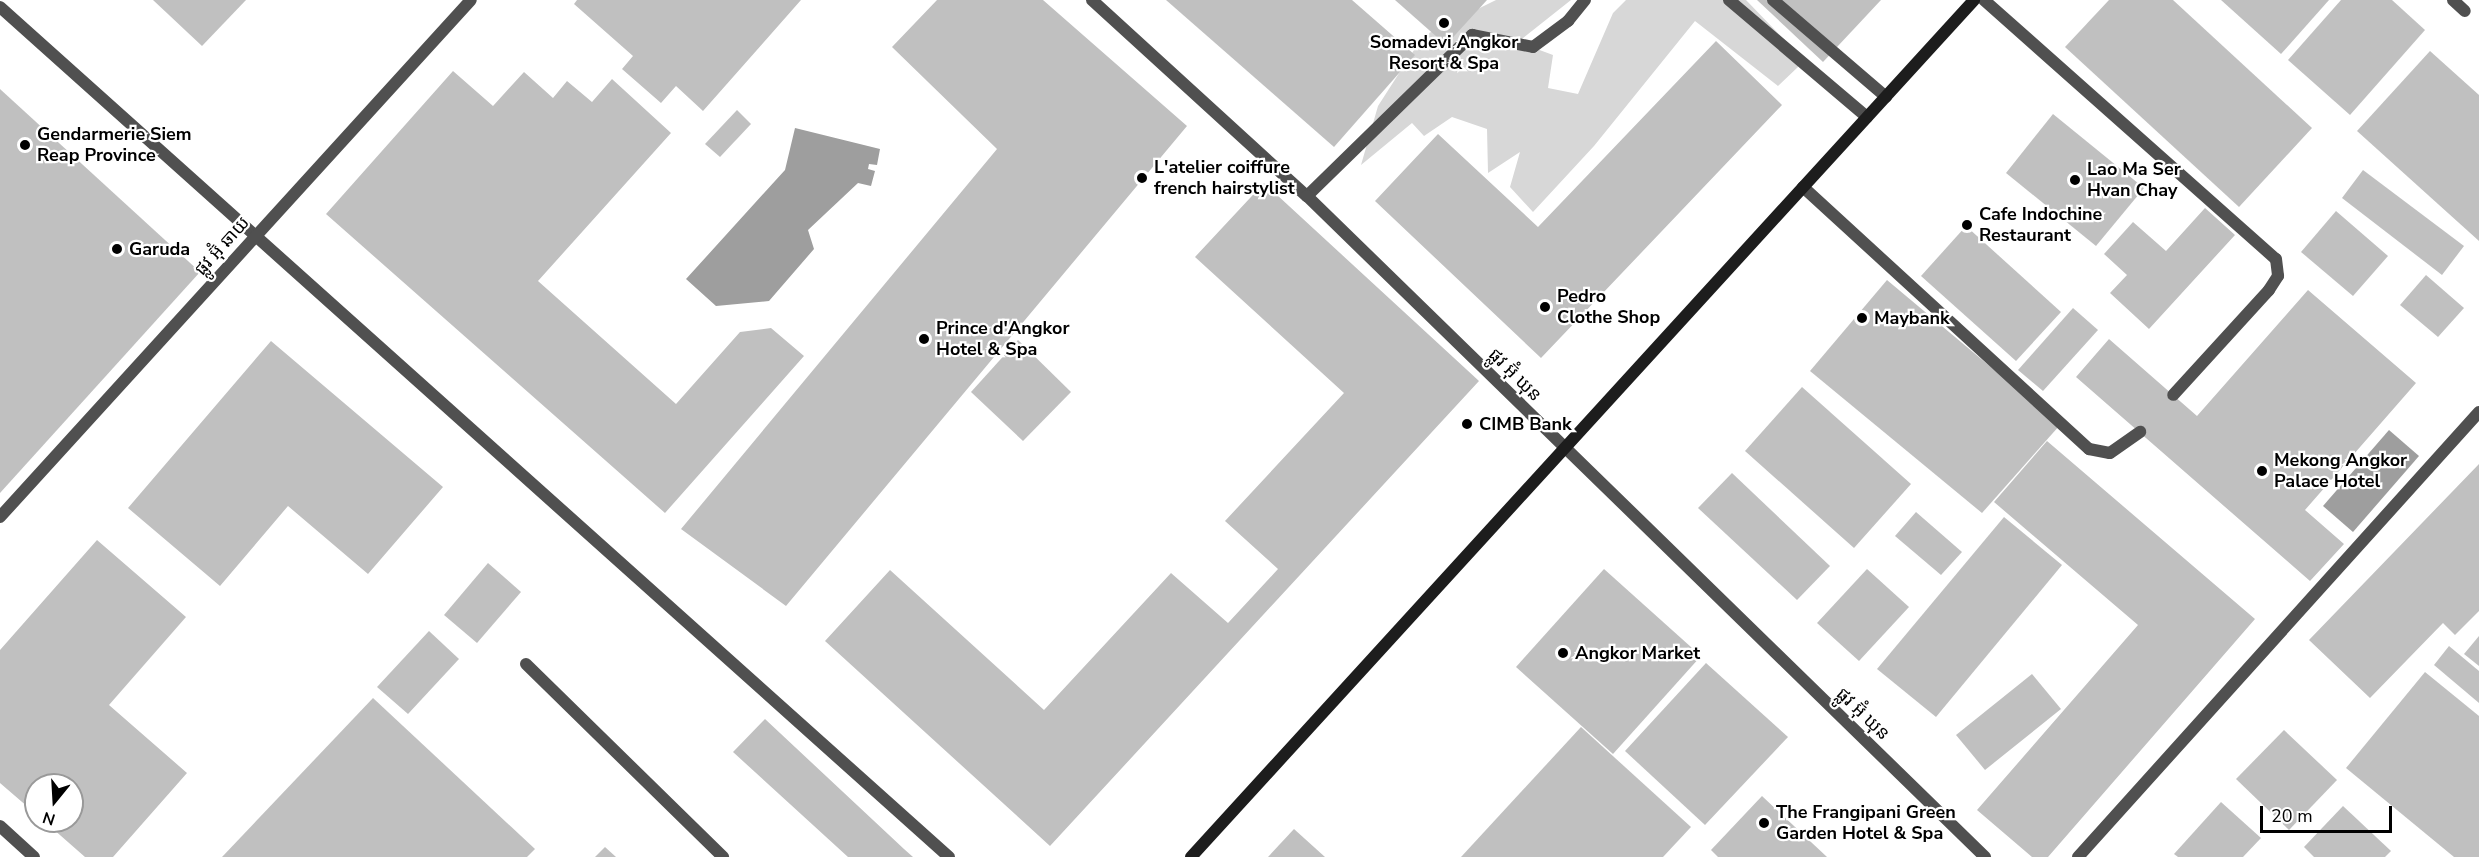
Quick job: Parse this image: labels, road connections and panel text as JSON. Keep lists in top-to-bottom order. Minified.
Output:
{"streets":{"street":["ផ្លូវ អ៊ុំ ឆាយ","ផ្លូវ អ៊ុំ ឃុន"]},"places":["Somadevi Angkor Resort & Spa","Gendarmerie Siem Reap Province","L'atelier coiffure french hairstylist","Lao Ma Ser Hvan Chay","Cafe Indochine Restaurant","Garuda","Pedro Clothe Shop","Maybank","Prince d'Angkor Hotel & Spa","CIMB Bank","Mekong Angkor Palace Hotel","Angkor Market","The Frangipani Green Garden Hotel & Spa"],"scale_bar":"20 m","north":"bottom"}
